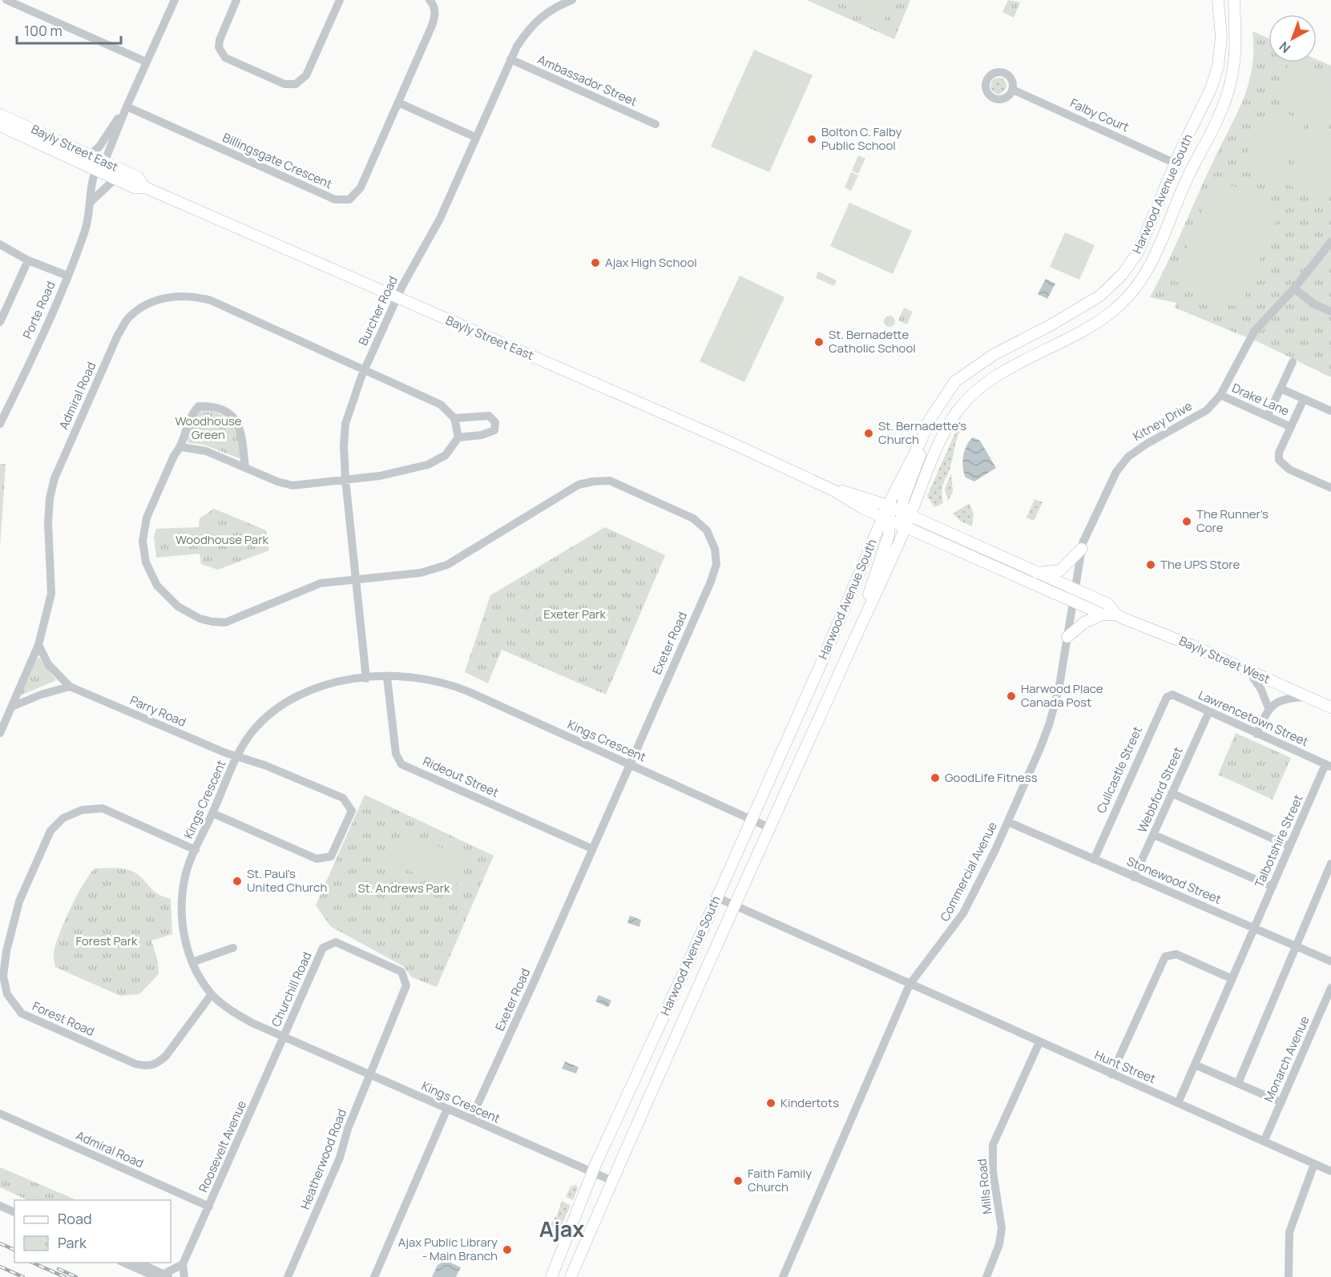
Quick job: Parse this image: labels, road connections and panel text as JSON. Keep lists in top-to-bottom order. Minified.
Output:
{"streets":{"main road":["Bayly Street East","Harwood Avenue South","Bayly Street West"],"street":["Ambassador Street","Falby Court","Billingsgate Crescent","Porte Road","Burcher Road","Admiral Road","Drake Lane","Kitney Drive","Exeter Road","Parry Road","Lawrencetown Street","Kings Crescent","Cullcastle Street","Rideout Street","Webbford Street","Talbotshire Street","Commercial Avenue","Stonewood Street","Churchill Road","Forest Road","Monarch Avenue","Hunt Street","Roosevelt Avenue","Heatherwood Road","Mills Road"]},"crossings":[["Ambassador Street","Burcher Road"],["Falby Court","Harwood Avenue South"],["Bayly Street East","Harwood Avenue South"],["Bayly Street East","Porte Road"],["Bayly Street East","Burcher Road"],["Bayly Street East","Bayly Street West"],["Billingsgate Crescent","Porte Road"],["Harwood Avenue South","Bayly Street West"],["Harwood Avenue South","Kings Crescent"],["Harwood Avenue South","Hunt Street"],["Burcher Road","Admiral Road"],["Burcher Road","Exeter Road"],["Burcher Road","Kings Crescent"],["Admiral Road","Parry Road"],["Admiral Road","Roosevelt Avenue"],["Drake Lane","Kitney Drive"],["Kitney Drive","Bayly Street West"],["Kitney Drive","Commercial Avenue"],["Exeter Road","Kings Crescent"],["Exeter Road","Rideout Street"],["Bayly Street West","Commercial Avenue"],["Parry Road","Kings Crescent"],["Lawrencetown Street","Cullcastle Street"],["Lawrencetown Street","Webbford Street"],["Lawrencetown Street","Talbotshire Street"],["Kings Crescent","Rideout Street"],["Kings Crescent","Churchill Road"],["Kings Crescent","Forest Road"],["Kings Crescent","Roosevelt Avenue"],["Kings Crescent","Heatherwood Road"],["Cullcastle Street","Stonewood Street"],["Webbford Street","Stonewood Street"],["Talbotshire Street","Stonewood Street"],["Talbotshire Street","Hunt Street"],["Commercial Avenue","Stonewood Street"],["Commercial Avenue","Hunt Street"],["Churchill Road","Roosevelt Avenue"],["Churchill Road","Heatherwood Road"],["Monarch Avenue","Hunt Street"],["Hunt Street","Mills Road"]],"districts":["Ajax"],"parks":["Woodhouse Green","Woodhouse Park","Exeter Park","St. Andrews Park","Forest Park"],"places":["Bolton C. Falby Public School","Ajax High School","St. Bernadette Catholic School","St. Bernadette's Church","The Runner's Core","The UPS Store","Harwood Place Canada Post","GoodLife Fitness","St. Paul's United Church","Kindertots","Faith Family Church","Ajax Public Library - Main Branch"],"legend":["Road","Park"],"scale_bar":"100 m","north":"bottom left"}
